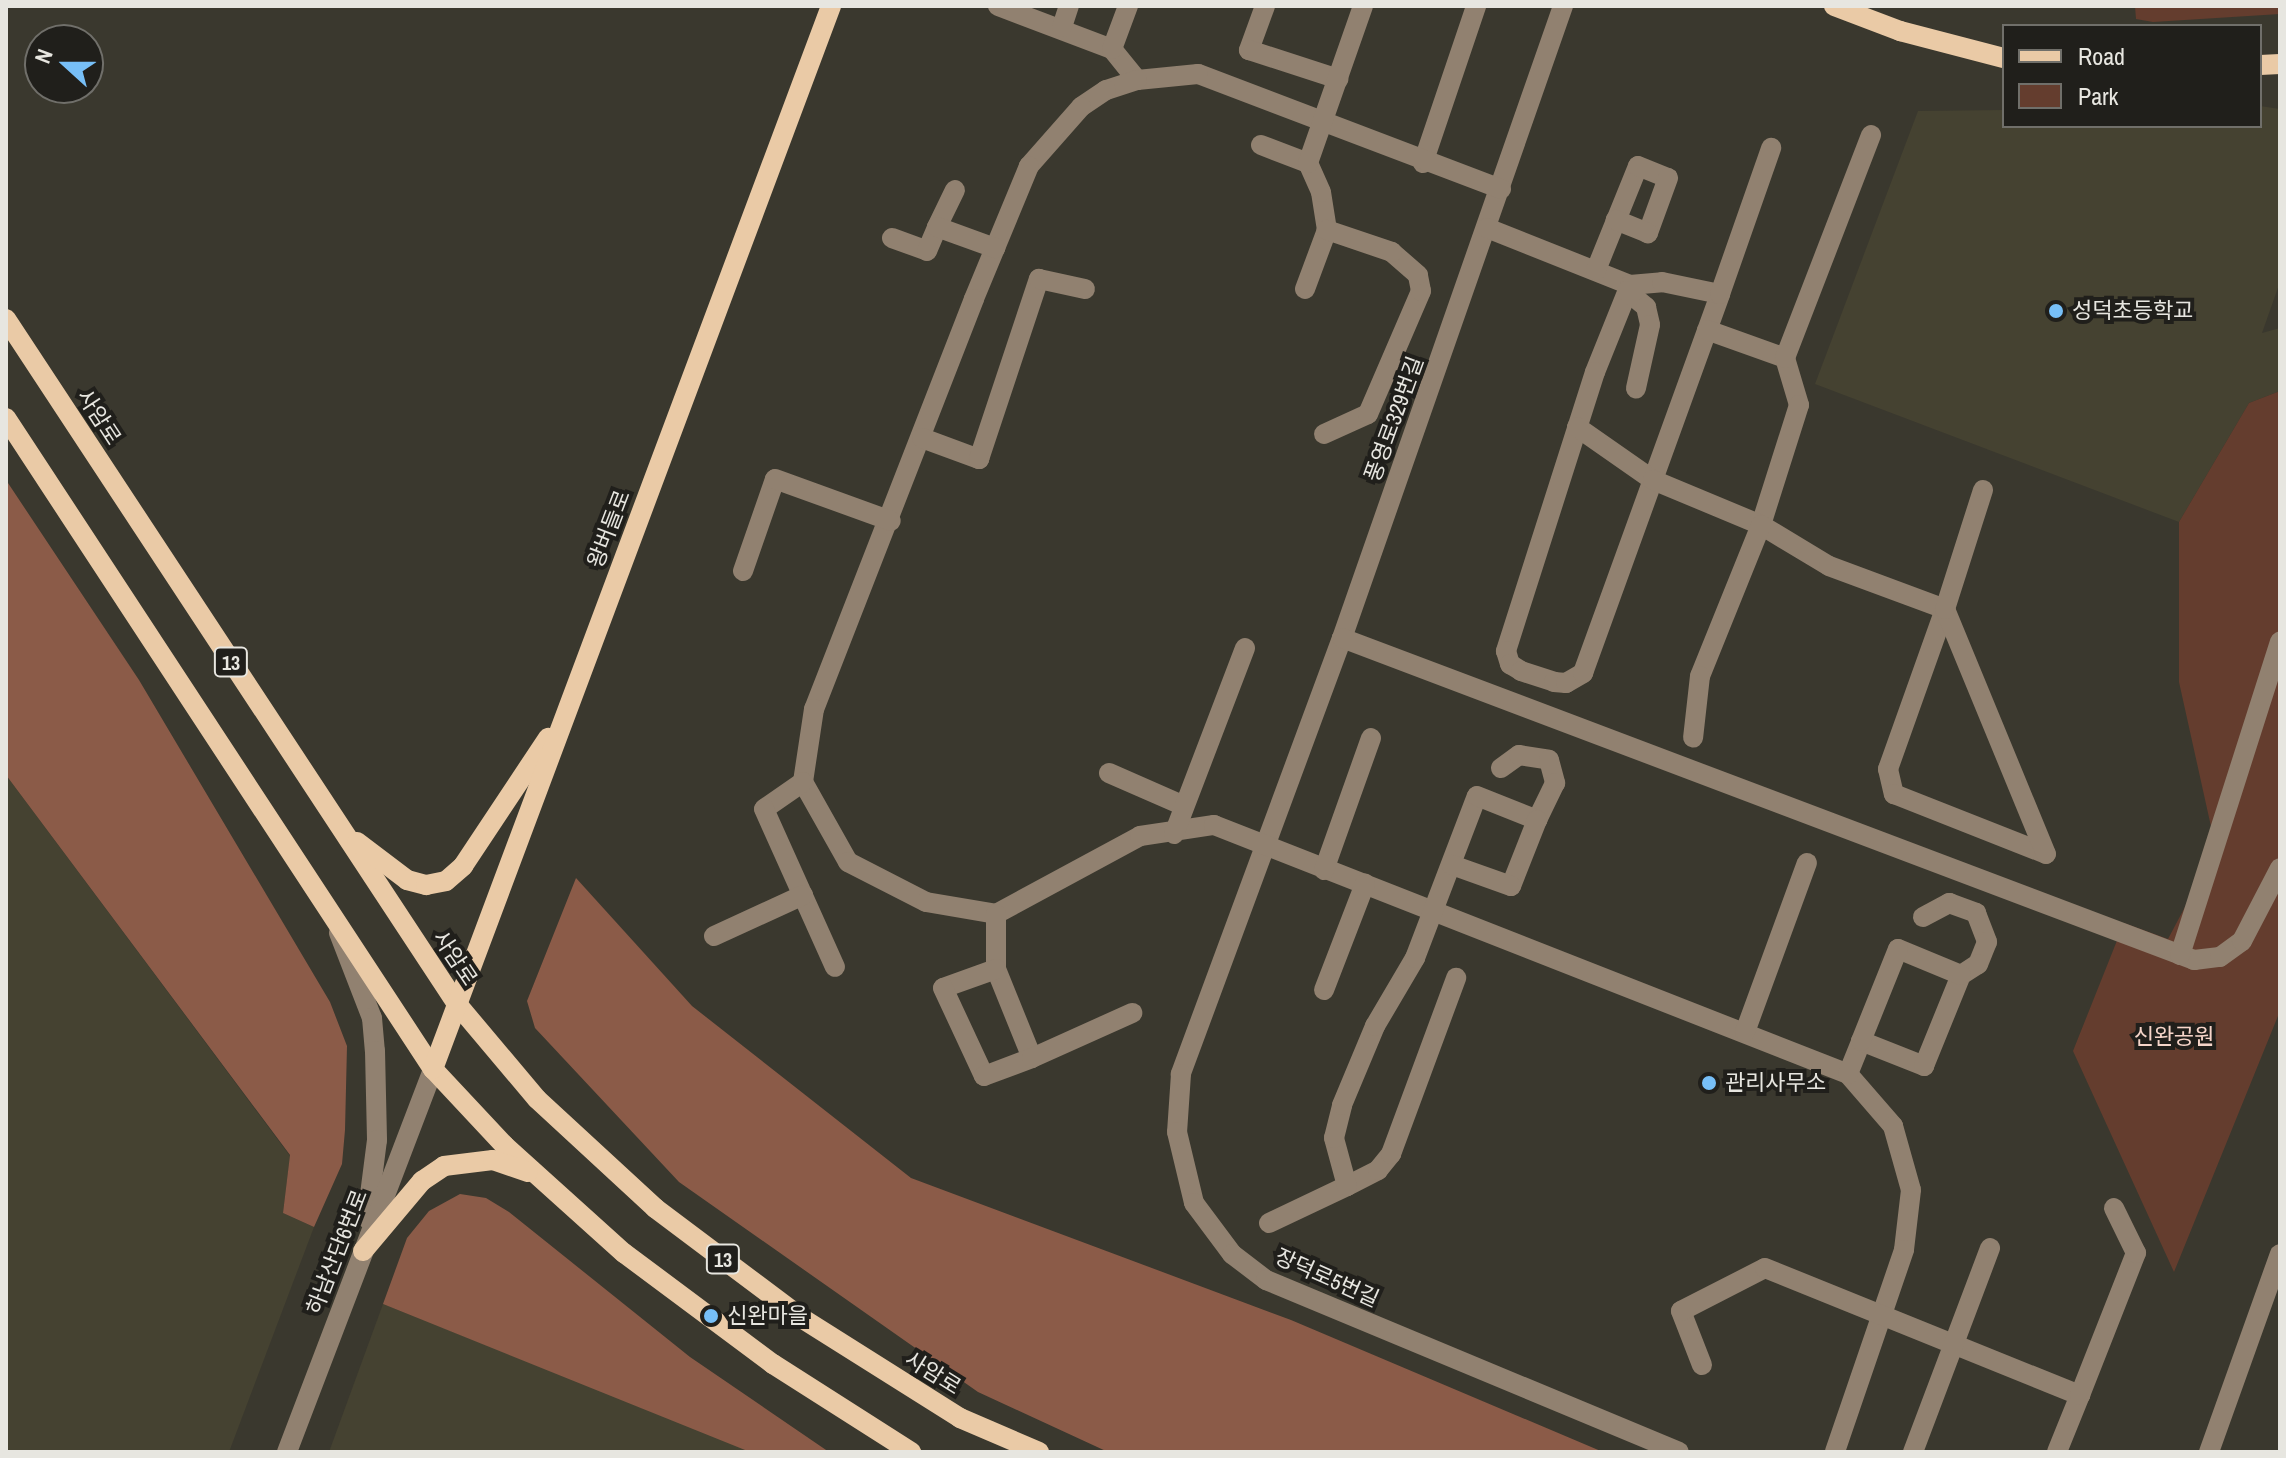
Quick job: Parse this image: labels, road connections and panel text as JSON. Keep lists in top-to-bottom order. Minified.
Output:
{"streets":{"main road":["사암로","왕버들로","13"],"street":["풍영로329번길","하남산단6번로","장덕로5번길"]},"crossings":[["사암로","왕버들로"],["풍영로329번길","장덕로5번길"],["왕버들로","13"],["왕버들로","하남산단6번로"],["13","하남산단6번로"]],"parks":["신완공원"],"places":["성덕초등학교","관리사무소","신완마을"],"legend":["Road","Park"],"north":"left"}
